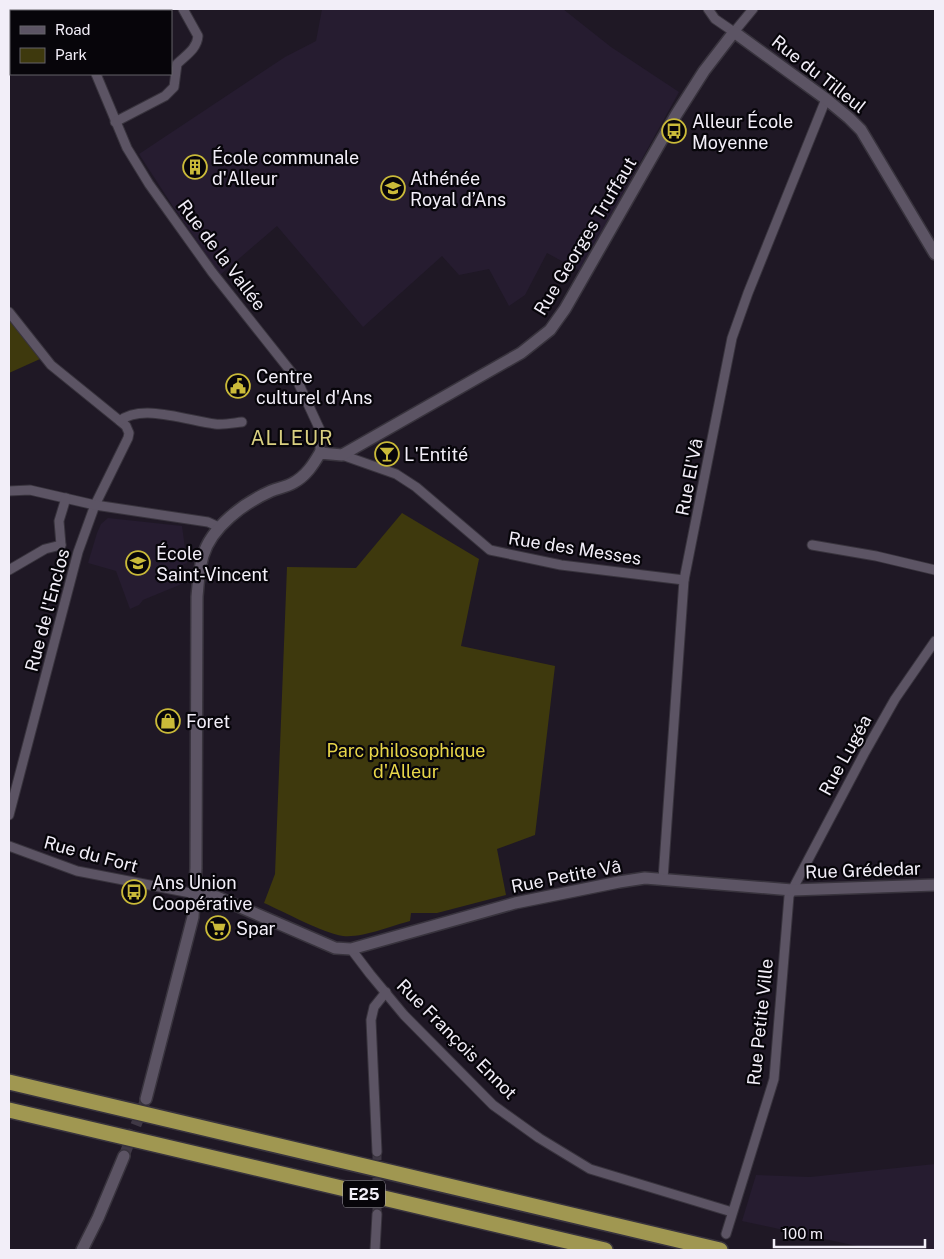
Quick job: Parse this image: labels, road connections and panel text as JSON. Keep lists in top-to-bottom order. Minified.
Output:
{"streets":{"highway":["E25"],"street":["Rue du Tilleul","Rue Georges Truffaut","Rue de la Vallée","Rue El'Vâ","Rue des Messes","Rue de l'Enclos","Rue Lugéa","Rue du Fort","Rue Grédedar","Rue Petite Vâ","Rue Petite Ville","Rue François Ennot"]},"crossings":[["Rue du Tilleul","Rue Georges Truffaut"],["Rue du Tilleul","Rue El'Vâ"],["Rue Georges Truffaut","Rue des Messes"],["Rue El'Vâ","Rue des Messes"],["Rue El'Vâ","Rue Petite Vâ"],["Rue Lugéa","Rue Grédedar"],["Rue Lugéa","Rue Petite Vâ"],["Rue Lugéa","Rue Petite Ville"],["Rue Grédedar","Rue Petite Vâ"],["Rue Grédedar","Rue Petite Ville"],["Rue Petite Vâ","Rue Petite Ville"],["Rue Petite Vâ","Rue François Ennot"],["Rue Petite Ville","Rue François Ennot"]],"districts":["ALLEUR"],"parks":["Parc philosophique d'Alleur"],"places":{"bus stop":["Alleur École Moyenne","Ans Union Coopérative"],"building":["École communale d'Alleur"],"school or university":["Athénée Royal d’Ans","École Saint-Vincent"],"public building":["Centre culturel d'Ans"],"bar":["L'Entité"],"shop":["Foret"],"supermarket":["Spar"]},"legend":["Road","Park"],"scale_bar":"100 m"}
